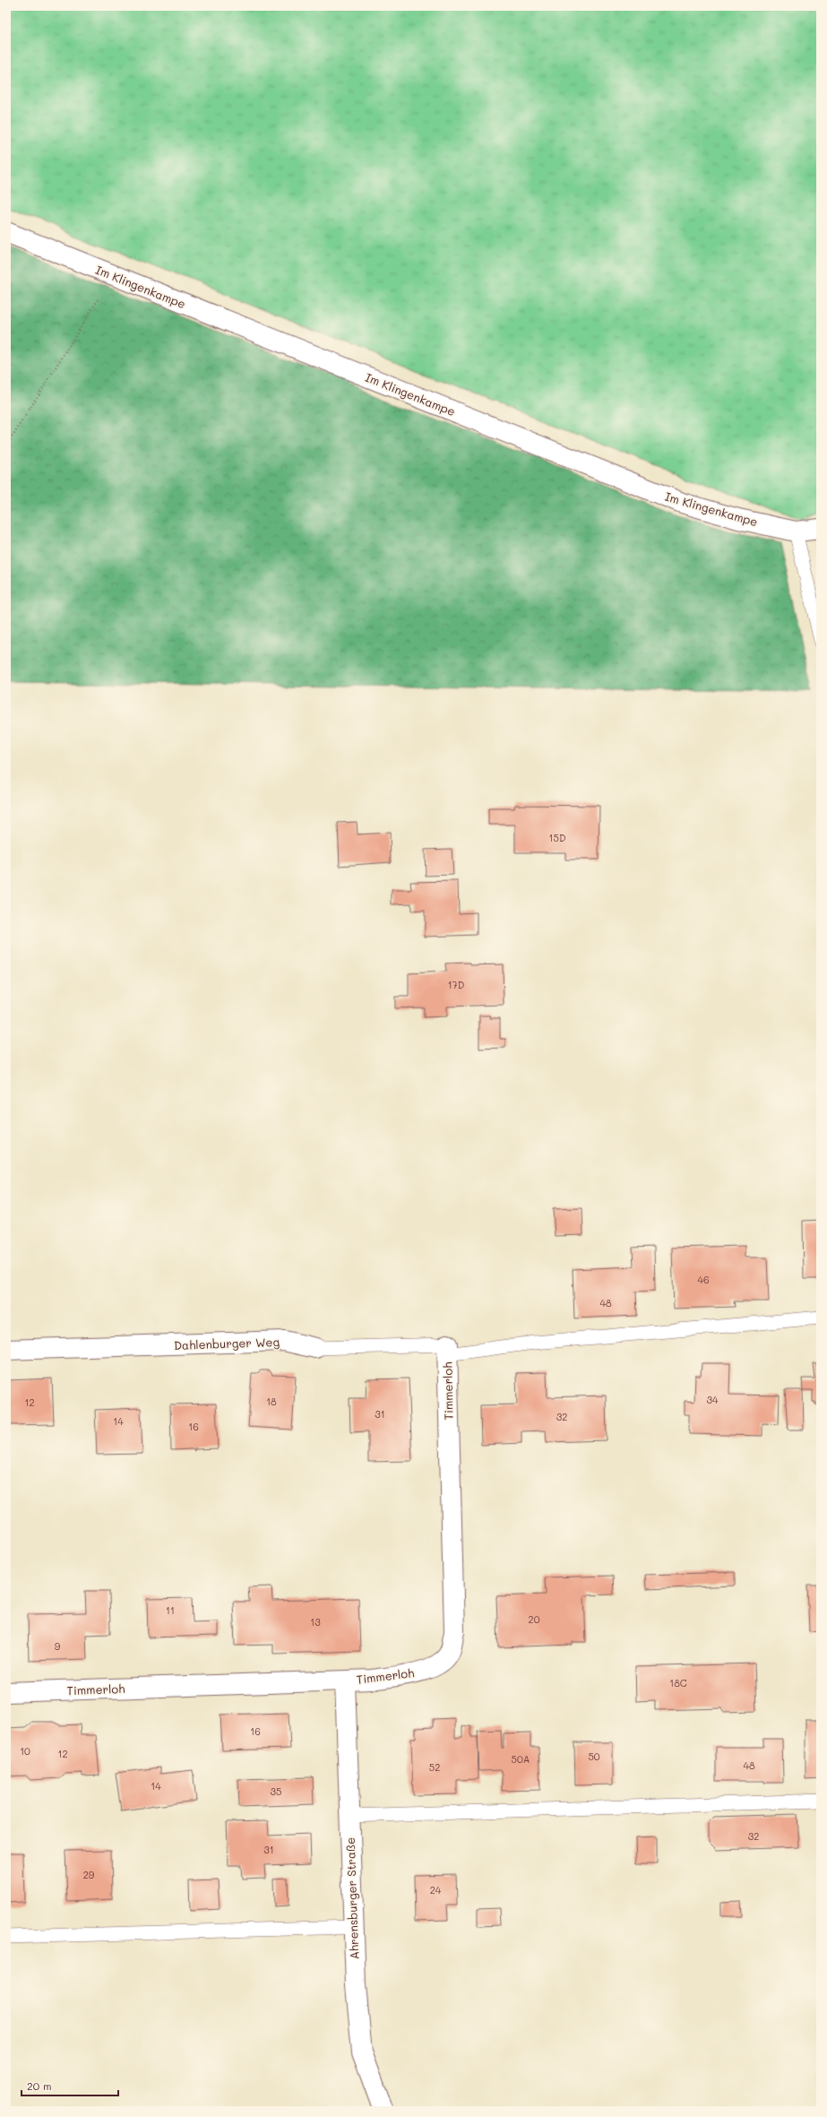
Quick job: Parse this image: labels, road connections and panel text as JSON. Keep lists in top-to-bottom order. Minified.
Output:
{"streets":{"street":["Im Klingenkampe","Dahlenburger Weg","Timmerloh","Ahrensburger Straße"]},"crossings":[["Dahlenburger Weg","Timmerloh"],["Timmerloh","Ahrensburger Straße"]],"house_numbers":["15D","17D","46","48","34","18","12","31","32","14","16","11","20","13","9","18C","16","10","12","50","50A","48","52","14","35","32","31","29","24"],"scale_bar":"20 m"}
